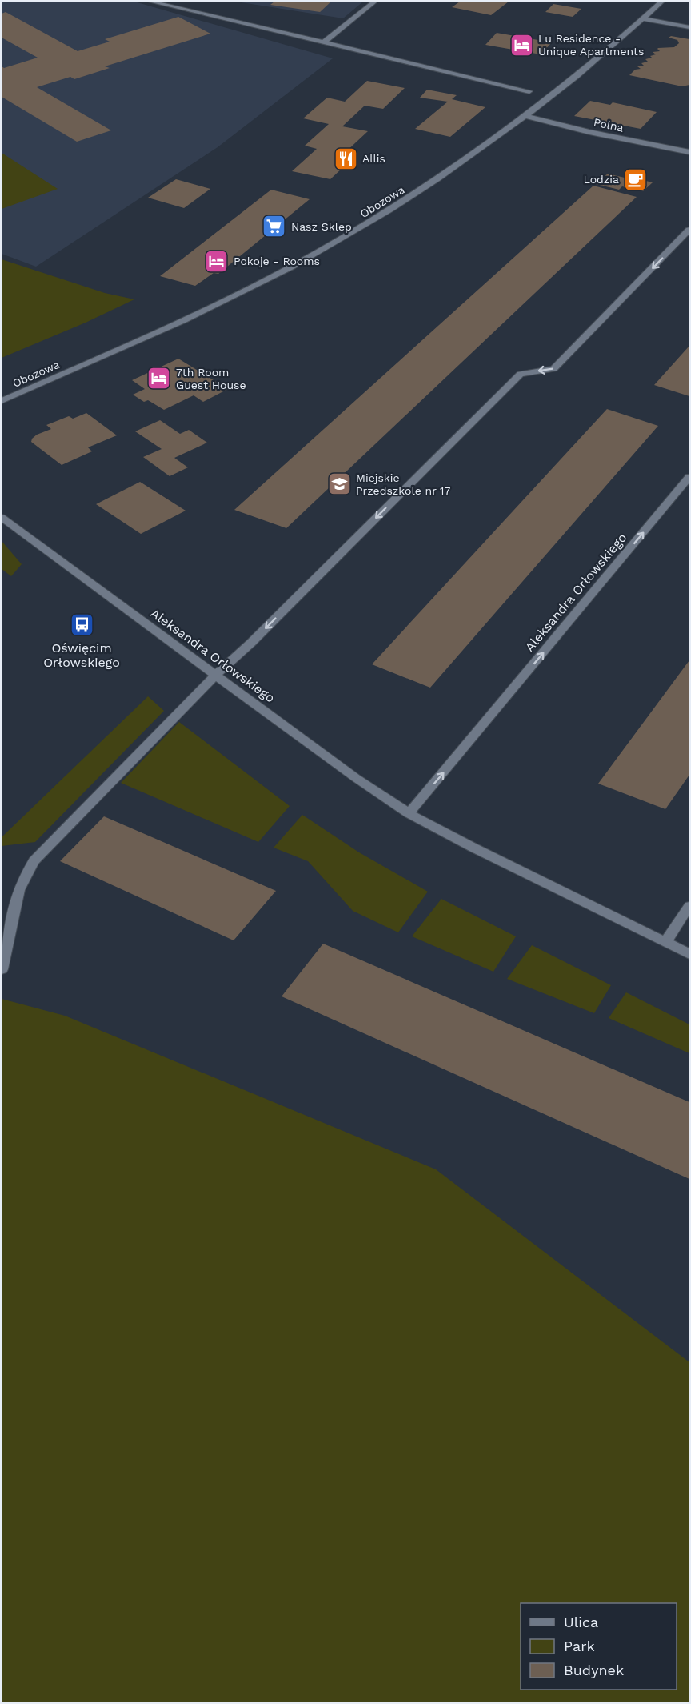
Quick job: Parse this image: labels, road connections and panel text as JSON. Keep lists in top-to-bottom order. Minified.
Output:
{"streets":{"street":["Polna","Obozowa","Aleksandra Orłowskiego"]},"crossings":[["Polna","Obozowa"]],"places":{"hotel":["Lu Residence - Unique Apartments","Pokoje - Rooms","7th Room Guest House"],"restaurant":["Allis"],"cafe":["Lodzia"],"supermarket":["Nasz Sklep"],"school or university":["Miejskie Przedszkole nr 17"],"bus stop":["Oświęcim Orłowskiego"]},"legend":["Ulica","Park","Budynek"]}
